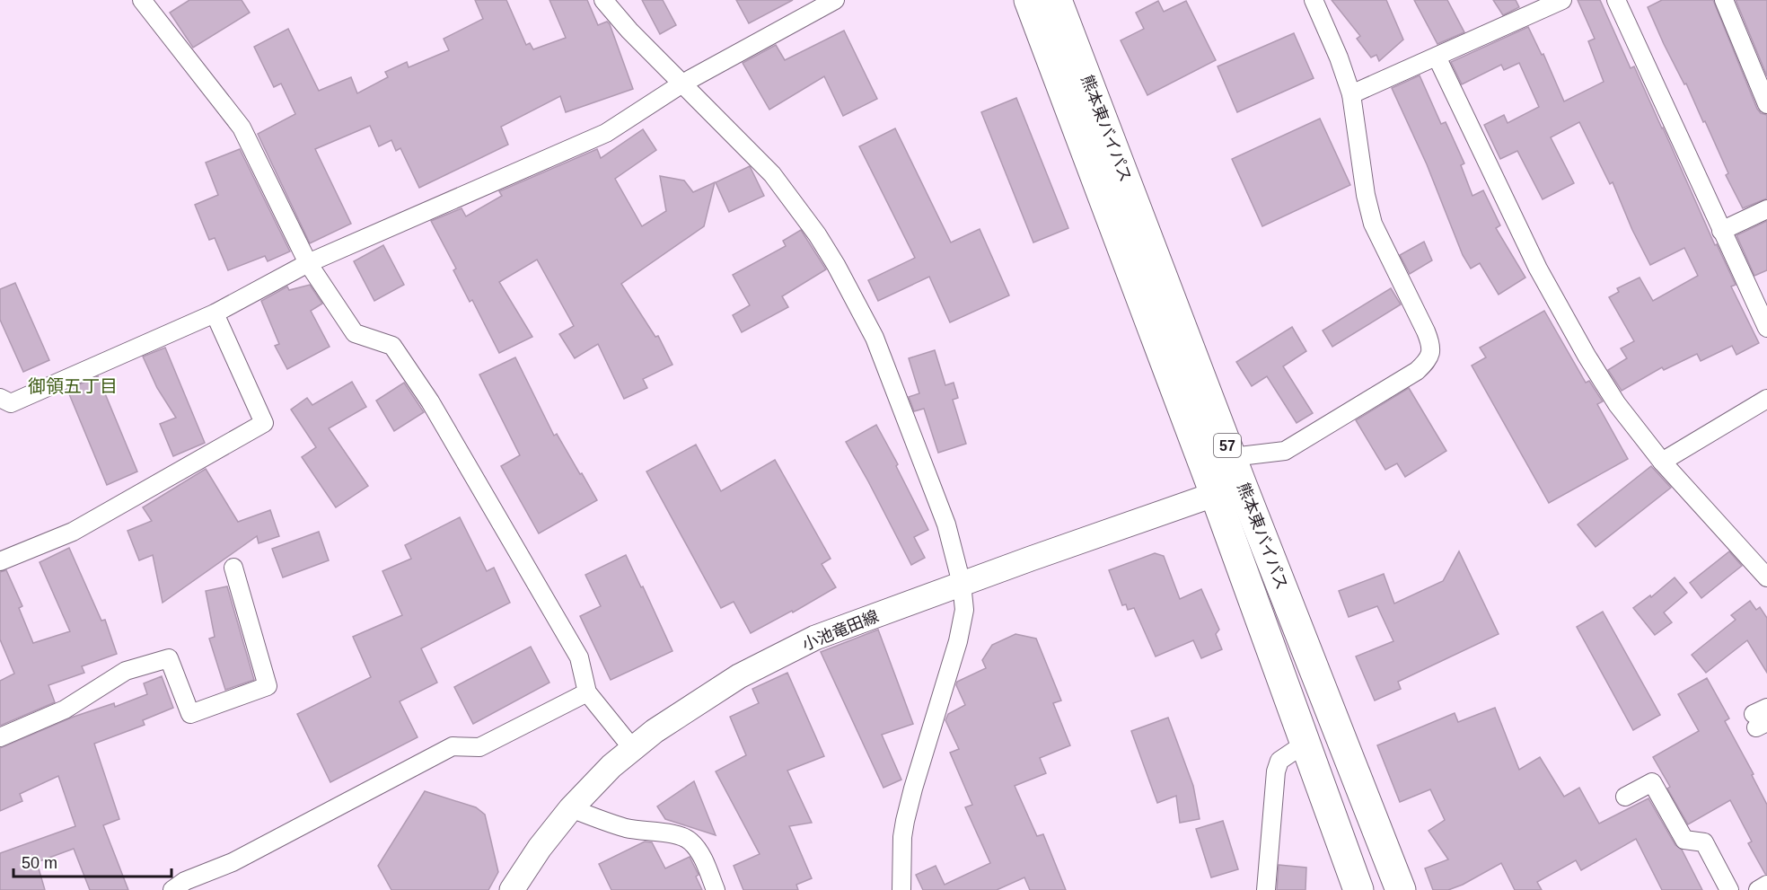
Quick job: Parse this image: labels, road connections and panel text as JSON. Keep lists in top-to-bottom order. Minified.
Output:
{"streets":{"highway":["熊本東バイパス","57"],"main road":["小池竜田線"]},"crossings":[["熊本東バイパス","小池竜田線"]],"districts":["御領五丁目"],"scale_bar":"50 m"}
